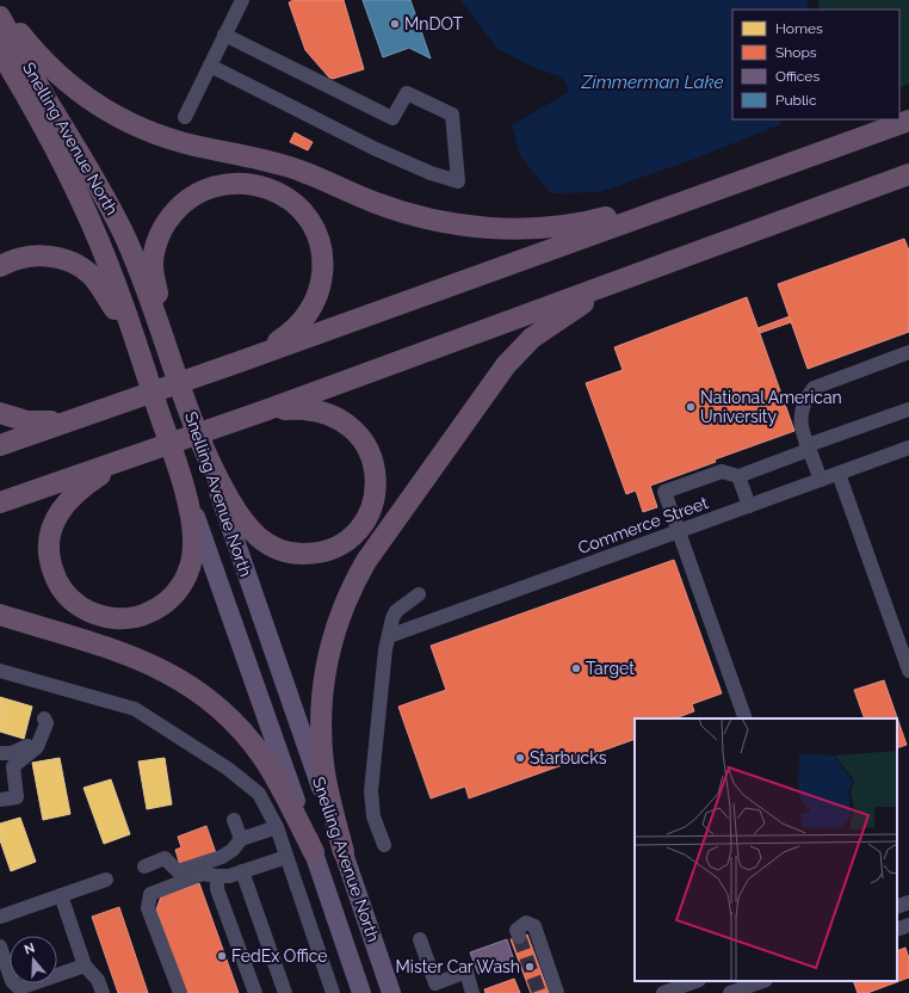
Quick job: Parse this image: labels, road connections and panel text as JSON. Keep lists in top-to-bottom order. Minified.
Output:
{"streets":{"highway":["Snelling Avenue North"],"street":["Commerce Street"]},"water":["Zimmerman Lake"],"places":["MnDOT","National American University","Target","Starbucks","FedEx Office","Mister Car Wash"],"legend":["Homes","Shops","Offices","Public"],"north":"top"}
